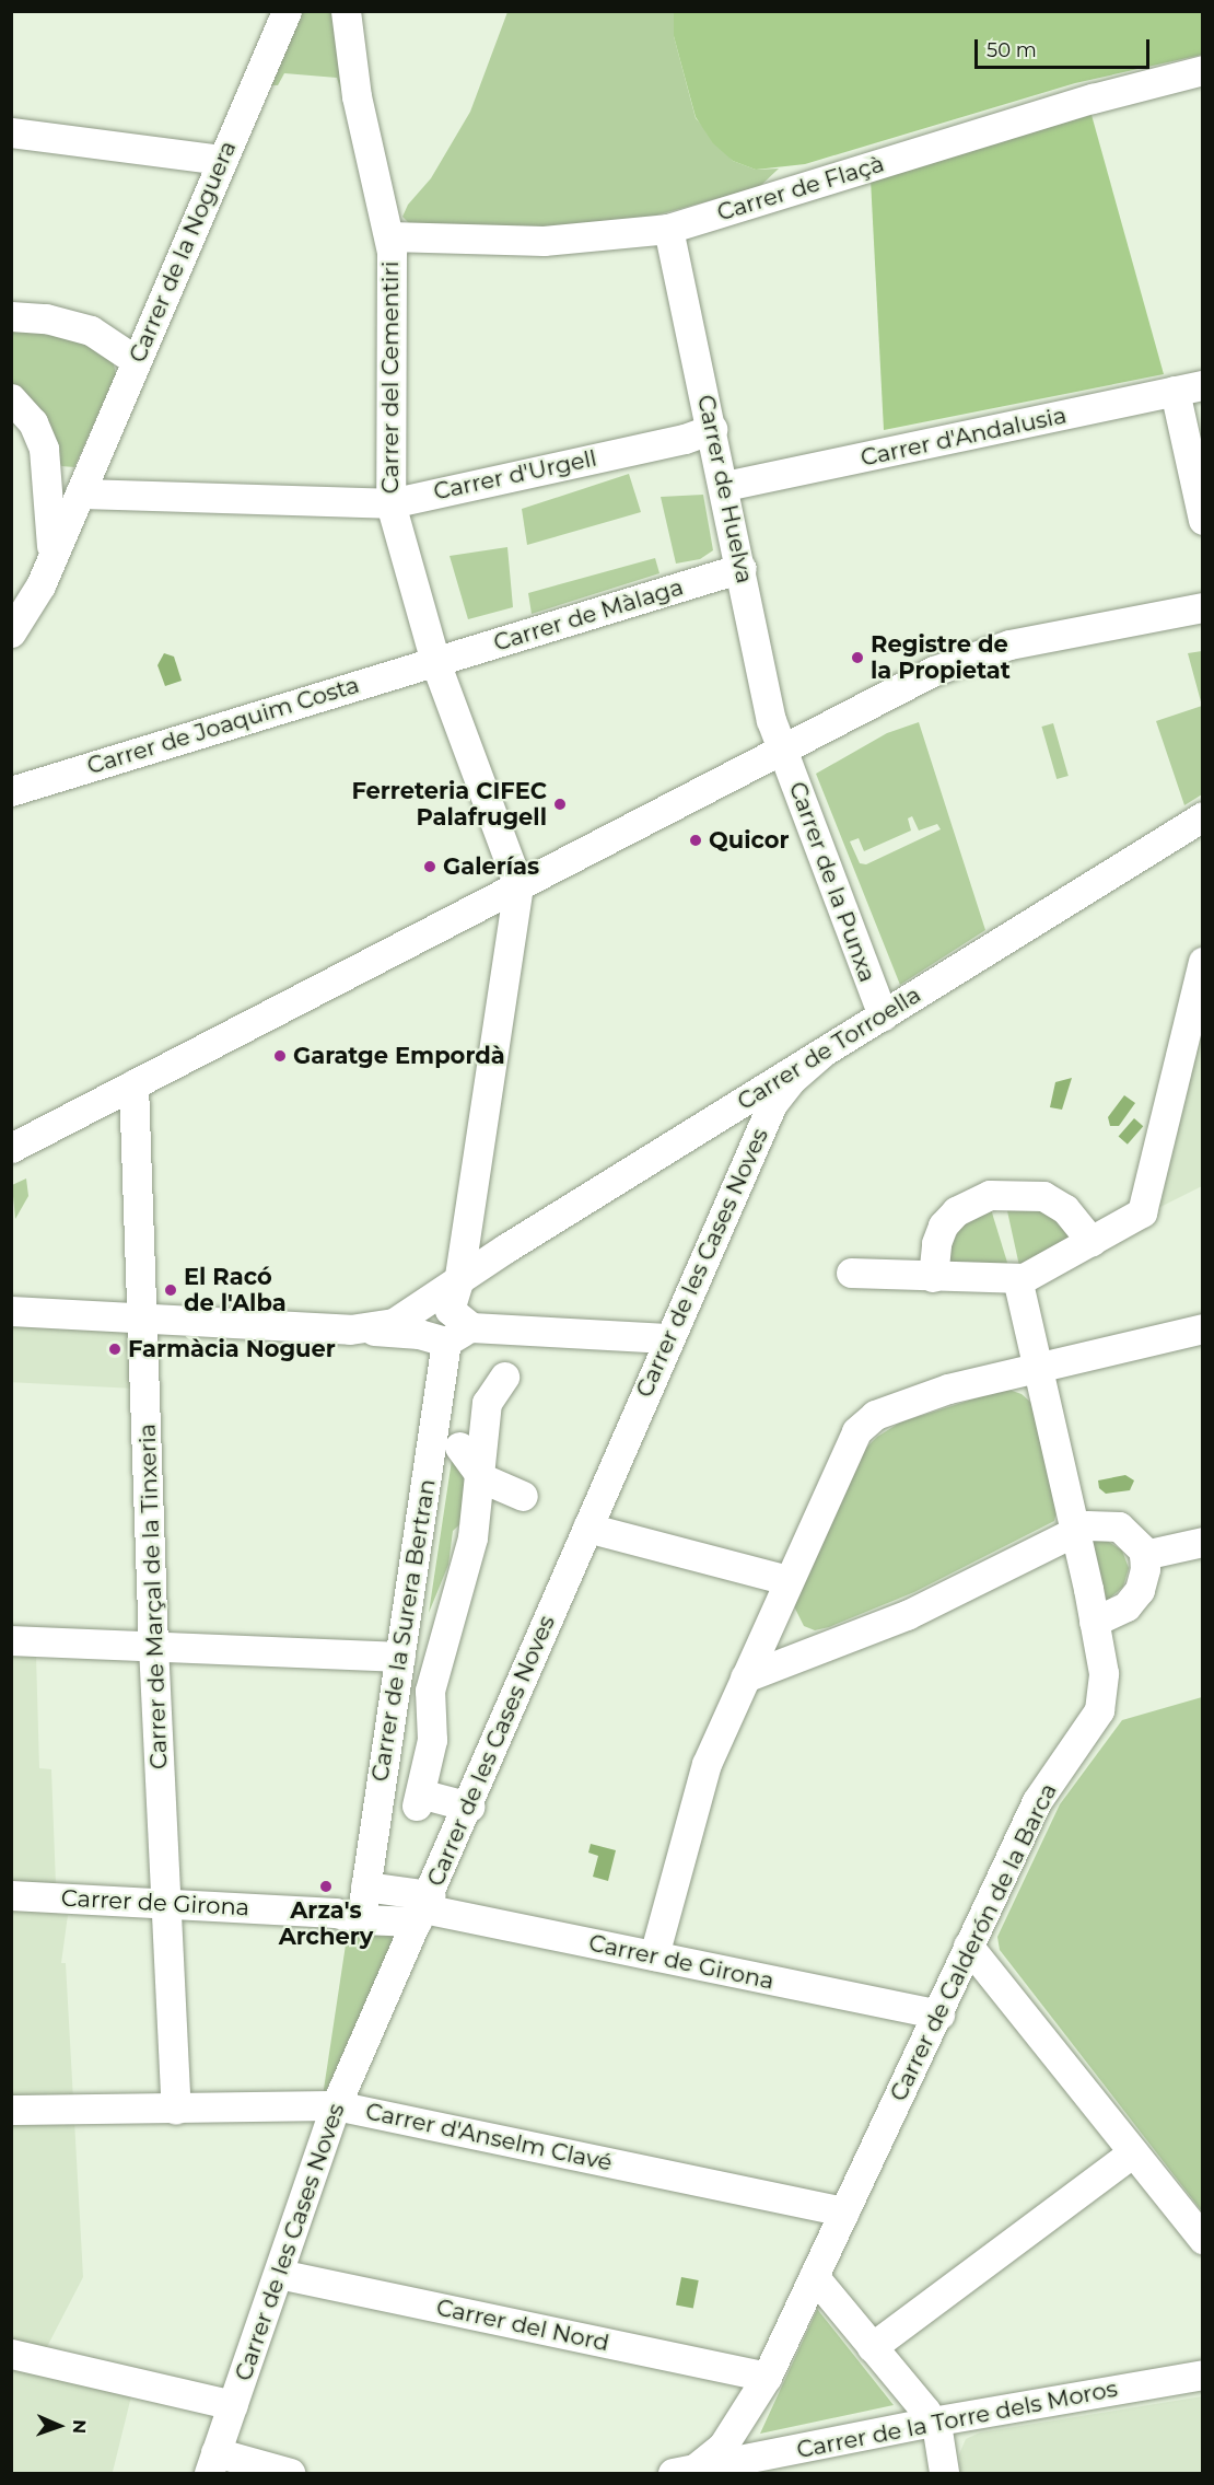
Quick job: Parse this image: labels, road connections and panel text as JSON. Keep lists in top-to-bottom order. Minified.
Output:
{"streets":{"street":["Carrer de Flaçà","Carrer de la Noguera","Carrer del Cementiri","Carrer d'Andalusia","Carrer d'Urgell","Carrer de Huelva","Carrer de Màlaga","Carrer de Joaquim Costa","Carrer de la Punxa","Carrer de Torroella","Carrer de les Cases Noves","Carrer de Marçal de la Tinxeria","Carrer de la Surera Bertran","Carrer de Girona","Carrer de Calderón de la Barca","Carrer d'Anselm Clavé","Carrer del Nord","Carrer de la Torre dels Moros"]},"crossings":[["Carrer de Flaçà","Carrer del Cementiri"],["Carrer de Flaçà","Carrer de Huelva"],["Carrer de la Noguera","Carrer d'Urgell"],["Carrer del Cementiri","Carrer d'Urgell"],["Carrer del Cementiri","Carrer de Màlaga"],["Carrer del Cementiri","Carrer de Joaquim Costa"],["Carrer d'Andalusia","Carrer de Huelva"],["Carrer d'Urgell","Carrer de Huelva"],["Carrer de Huelva","Carrer de Màlaga"],["Carrer de Huelva","Carrer de la Punxa"],["Carrer de Màlaga","Carrer de Joaquim Costa"],["Carrer de la Punxa","Carrer de Torroella"],["Carrer de Torroella","Carrer de les Cases Noves"],["Carrer de Torroella","Carrer de Marçal de la Tinxeria"],["Carrer de Torroella","Carrer de la Surera Bertran"],["Carrer de les Cases Noves","Carrer de Girona"],["Carrer de les Cases Noves","Carrer d'Anselm Clavé"],["Carrer de les Cases Noves","Carrer del Nord"],["Carrer de Marçal de la Tinxeria","Carrer de Girona"],["Carrer de Marçal de la Tinxeria","Carrer d'Anselm Clavé"],["Carrer de la Surera Bertran","Carrer de Girona"],["Carrer de Girona","Carrer de Calderón de la Barca"],["Carrer de Calderón de la Barca","Carrer d'Anselm Clavé"],["Carrer de Calderón de la Barca","Carrer del Nord"],["Carrer de Calderón de la Barca","Carrer de la Torre dels Moros"]],"places":["Registre de la Propietat","Ferreteria CIFEC Palafrugell","Quicor","Galerías","Garatge Empordà","El Racó de l'Alba","Farmàcia Noguer","Arza's Archery"],"scale_bar":"50 m","north":"right"}
